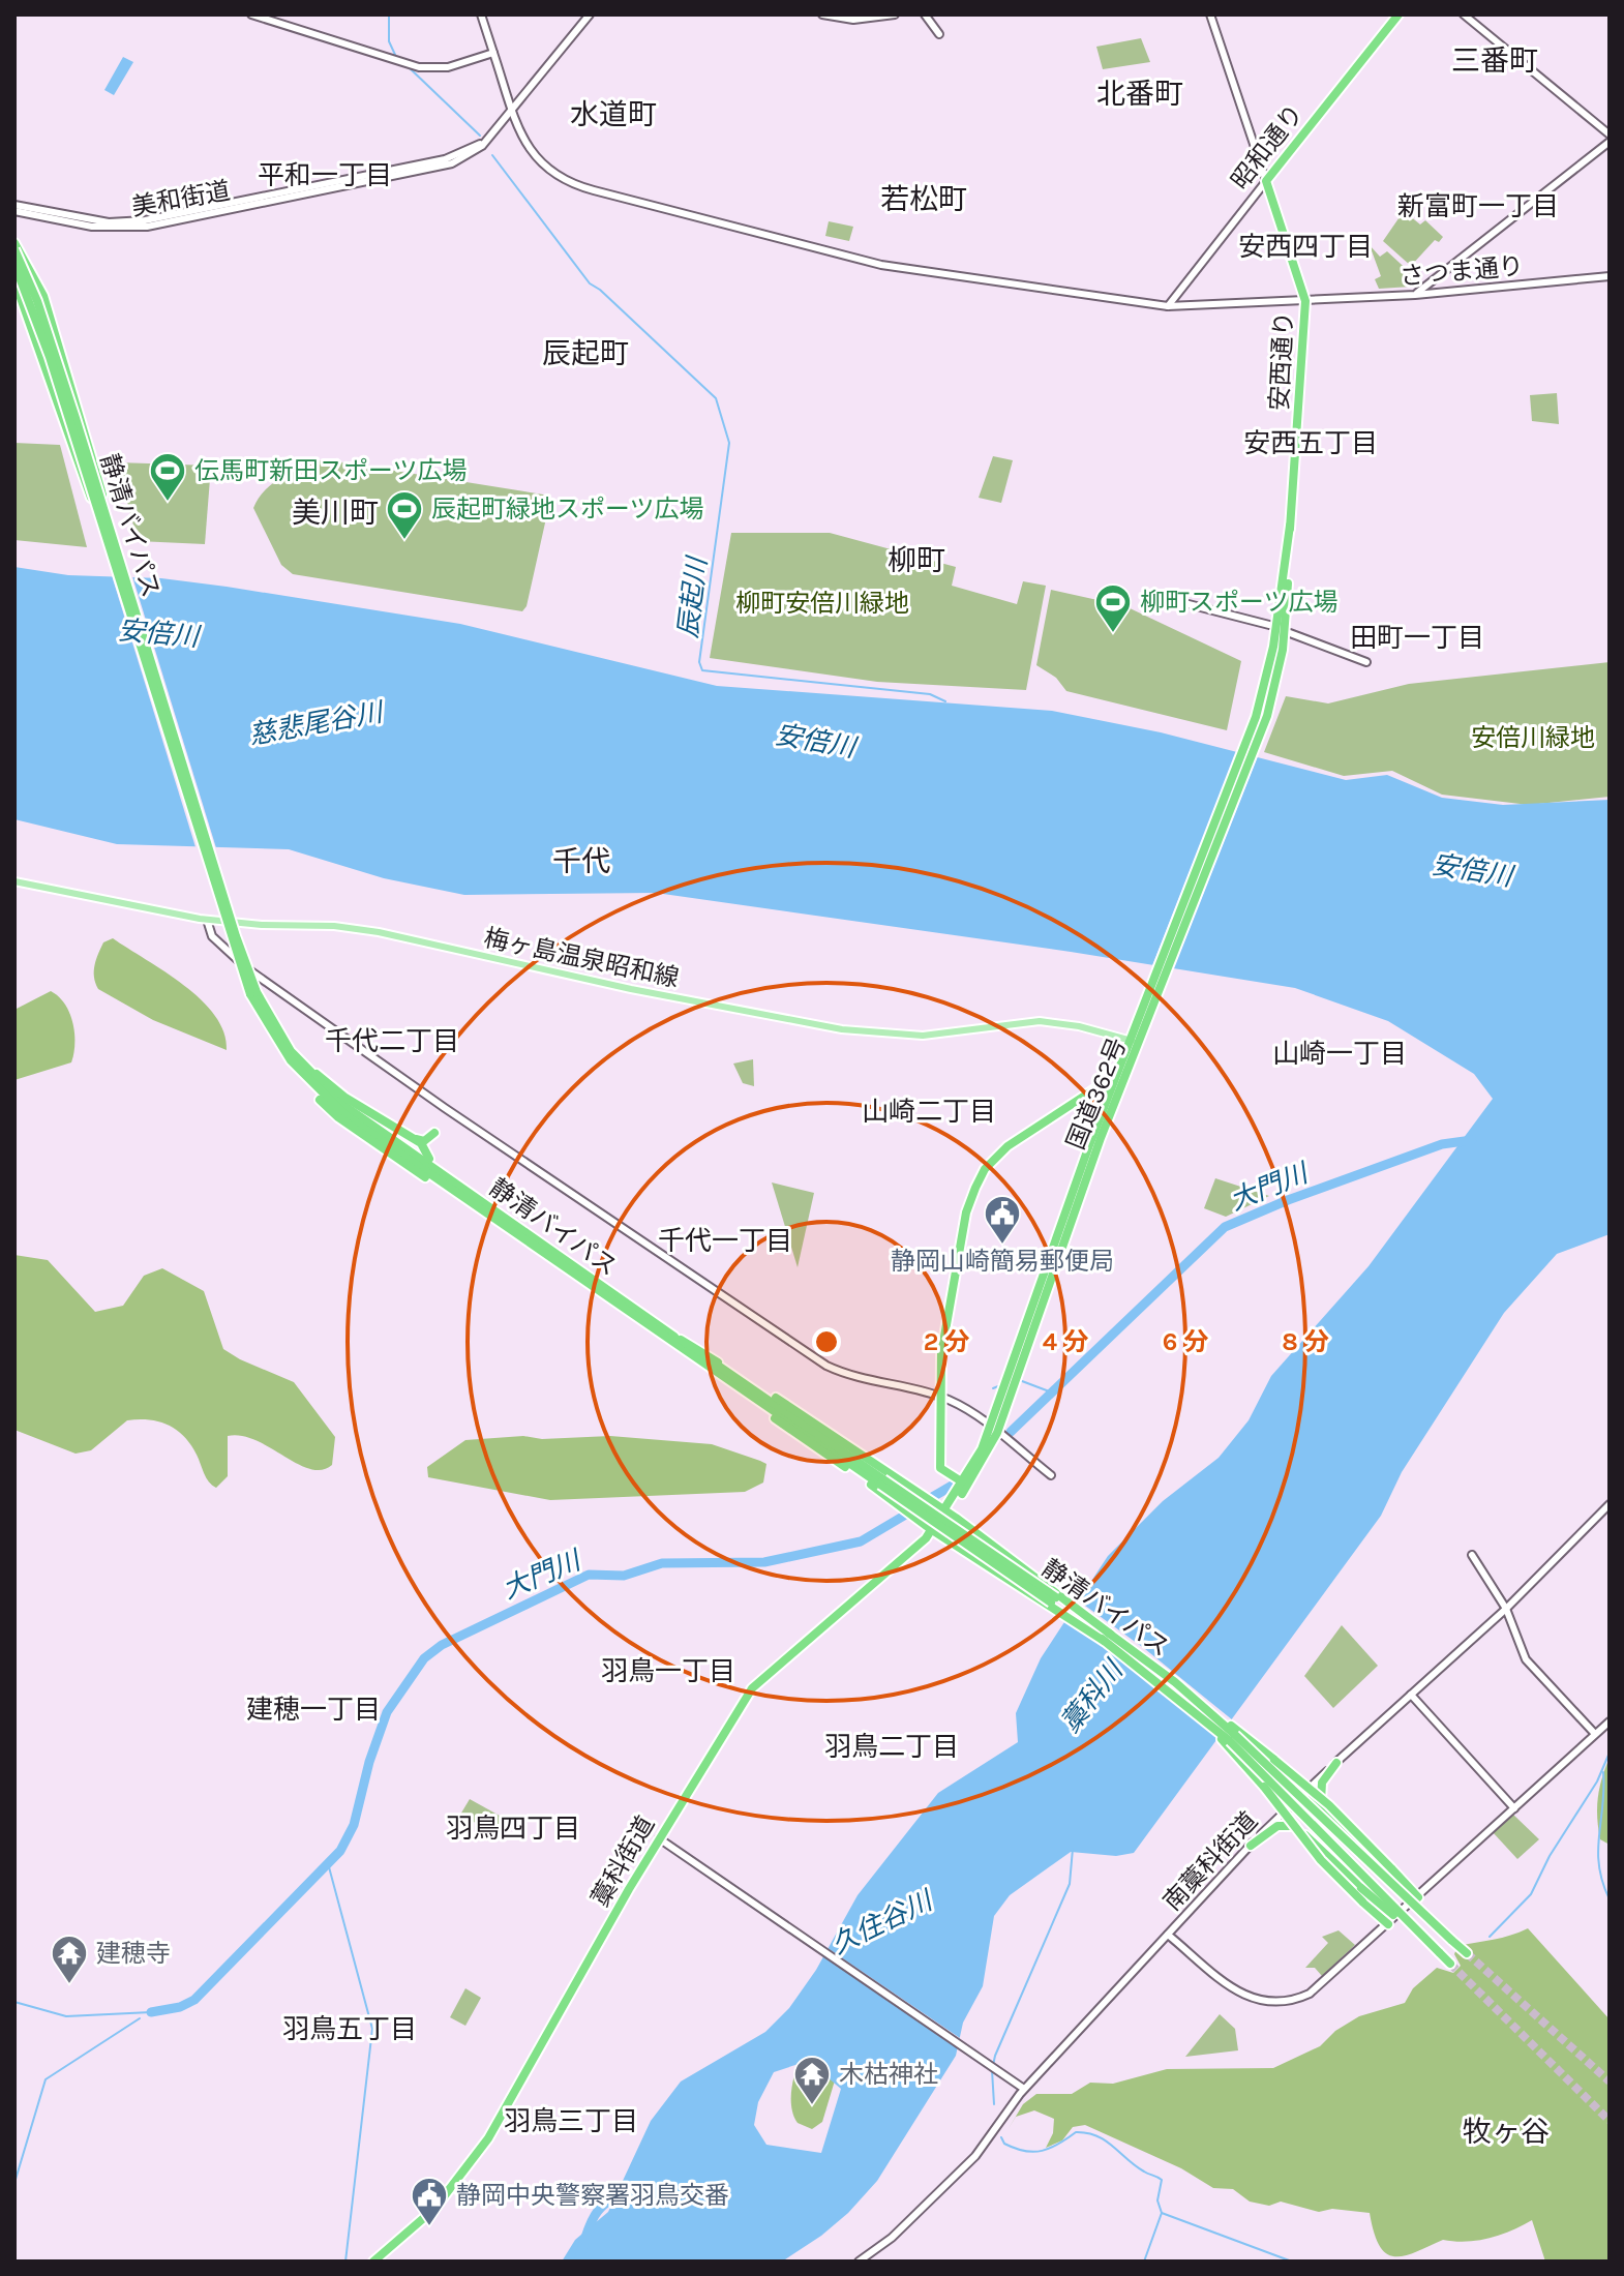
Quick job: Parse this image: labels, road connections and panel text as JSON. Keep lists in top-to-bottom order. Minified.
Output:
{"streets":{"highway":["昭和通り","安西通り","静清バイパス","国道362号","藁科街道"],"main road":["梅ヶ島温泉昭和線"],"street":["美和街道","さつま通り","南藁科街道"]},"crossings":[["昭和通り","さつま通り"],["美和街道","さつま通り"],["さつま通り","安西通り"],["安西通り","国道362号"],["梅ヶ島温泉昭和線","国道362号"],["国道362号","藁科街道"]],"districts":["三番町","北番町","水道町","平和一丁目","若松町","新富町一丁目","安西四丁目","辰起町","安西五丁目","美川町","柳町","田町一丁目","千代","千代二丁目","山崎一丁目","山崎二丁目","千代一丁目","羽鳥一丁目","建穂一丁目","羽鳥二丁目","羽鳥四丁目","羽鳥五丁目","羽鳥三丁目","牧ヶ谷"],"water":["辰起川","安倍川","慈悲尾谷川","大門川","藁科川","久住谷川"],"parks":["柳町安倍川緑地","安倍川緑地"],"places":{"sports":["伝馬町新田スポーツ広場","辰起町緑地スポーツ広場","柳町スポーツ広場"],"public building":["静岡山崎簡易郵便局","静岡中央警察署羽鳥交番"],"temple":["建穂寺","木枯神社"]},"rings":["2 分","4 分","6 分","8 分"]}
